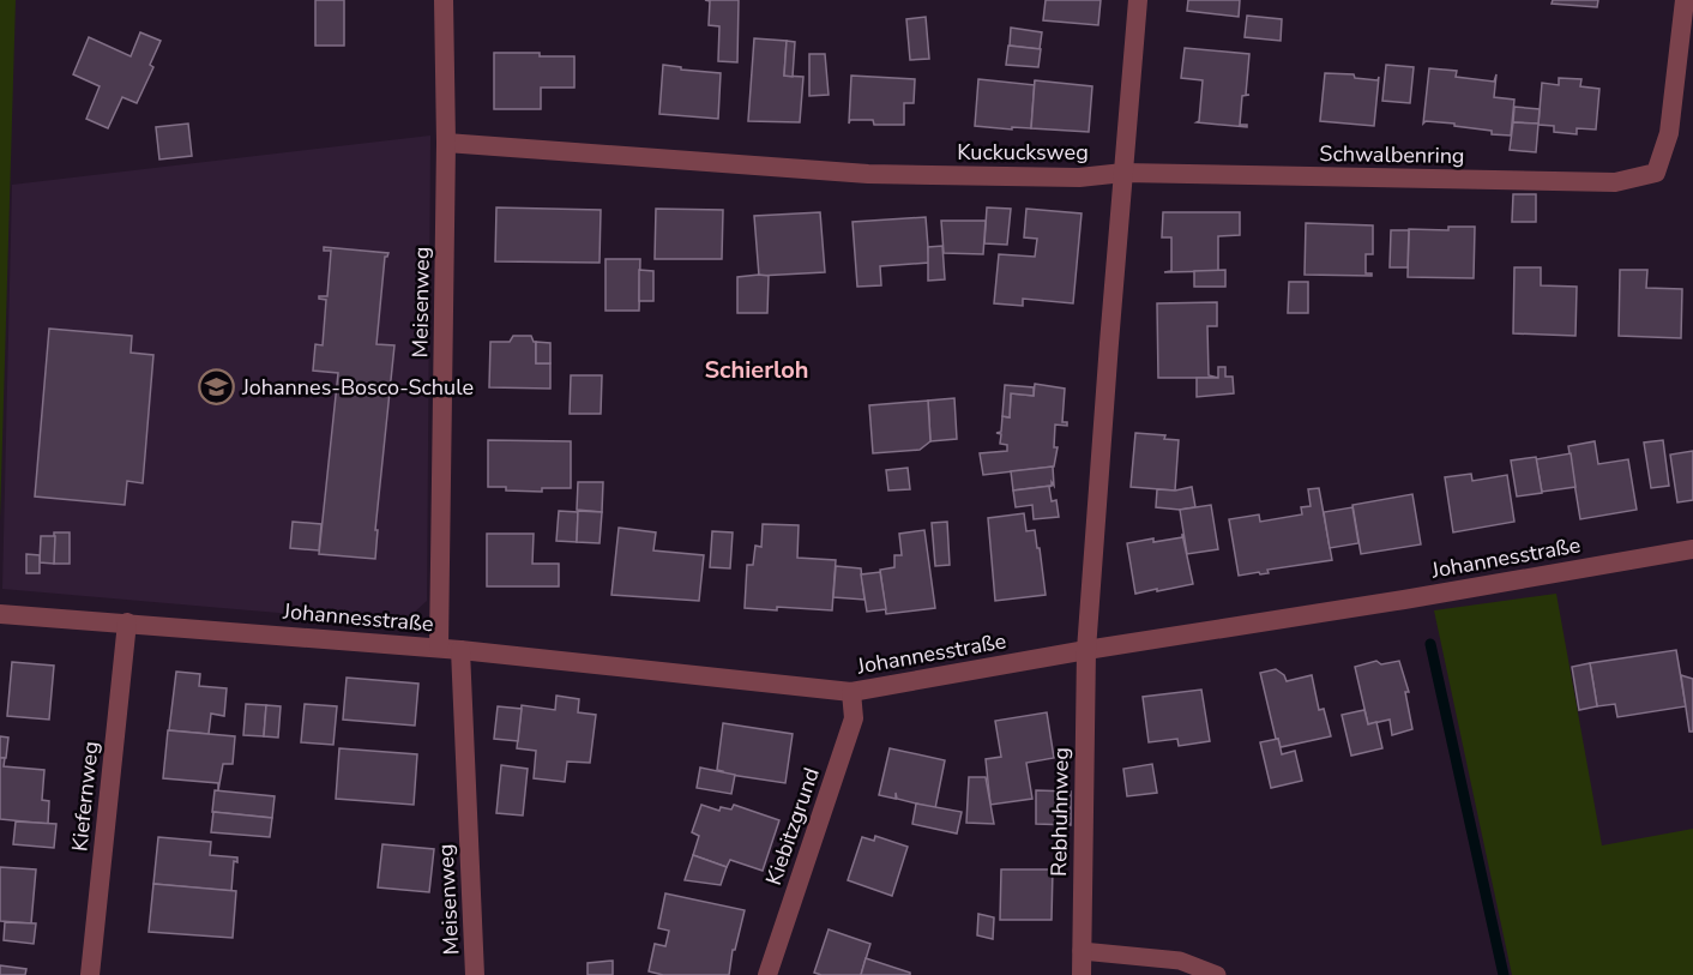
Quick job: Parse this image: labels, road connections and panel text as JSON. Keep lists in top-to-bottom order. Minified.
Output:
{"streets":{"street":["Kuckucksweg","Schwalbenring","Meisenweg","Johannesstraße","Kiefernweg","Rebhuhnweg","Kiebitzgrund"]},"crossings":[["Kuckucksweg","Schwalbenring"],["Kuckucksweg","Meisenweg"],["Meisenweg","Johannesstraße"],["Johannesstraße","Kiefernweg"],["Johannesstraße","Rebhuhnweg"],["Johannesstraße","Kiebitzgrund"]],"districts":["Schierloh"],"places":{"school or university":["Johannes-Bosco-Schule"]}}
